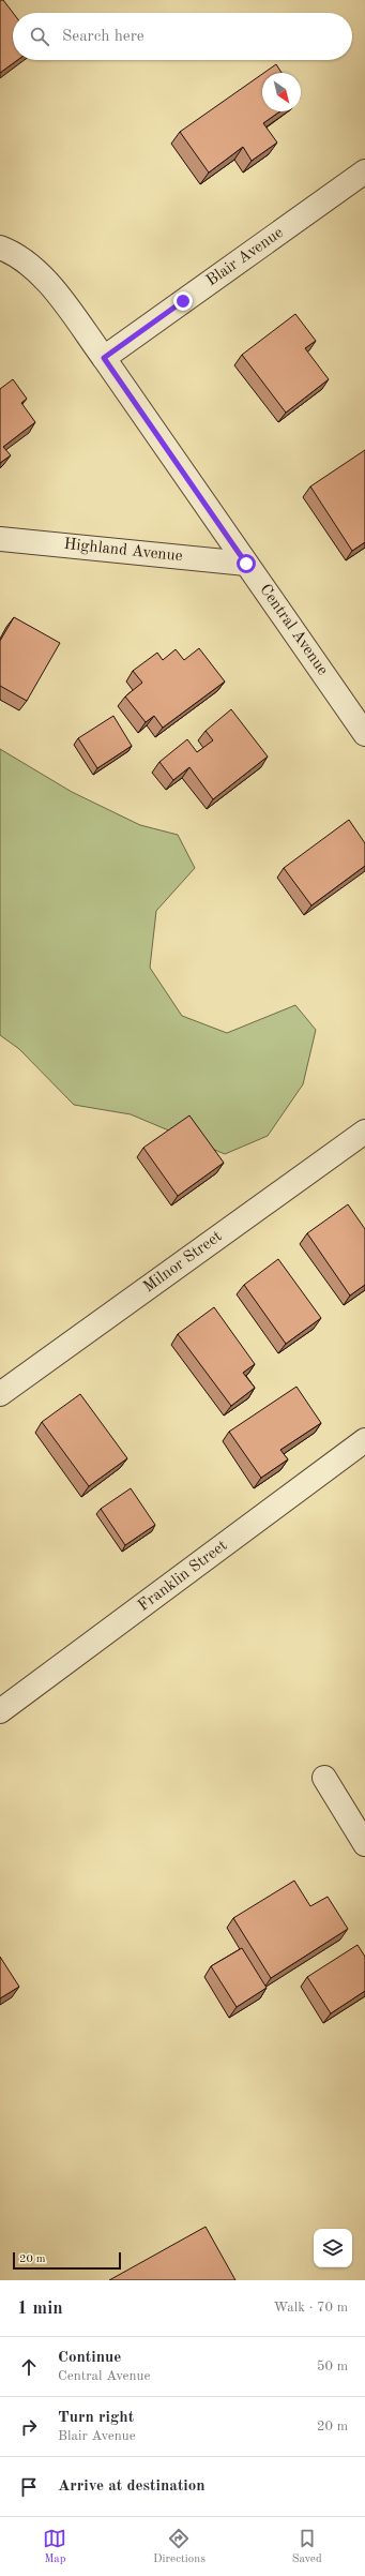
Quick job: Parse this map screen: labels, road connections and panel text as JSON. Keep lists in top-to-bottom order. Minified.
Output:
{"streets":{"street":["Blair Avenue","Highland Avenue","Central Avenue","Milnor Street","Franklin Street"]},"crossings":[["Blair Avenue","Central Avenue"],["Highland Avenue","Central Avenue"]],"scale_bar":"20 m","north":"bottom right","page":{"search":"Search here","scale":"20 m","heading":["1 min","Walk · 70 m"],"list":[["Continue","Central Avenue","50 m"],["Turn right","Blair Avenue","20 m"],"Arrive at destination"],"nav":["Map","Directions","Saved"]}}
